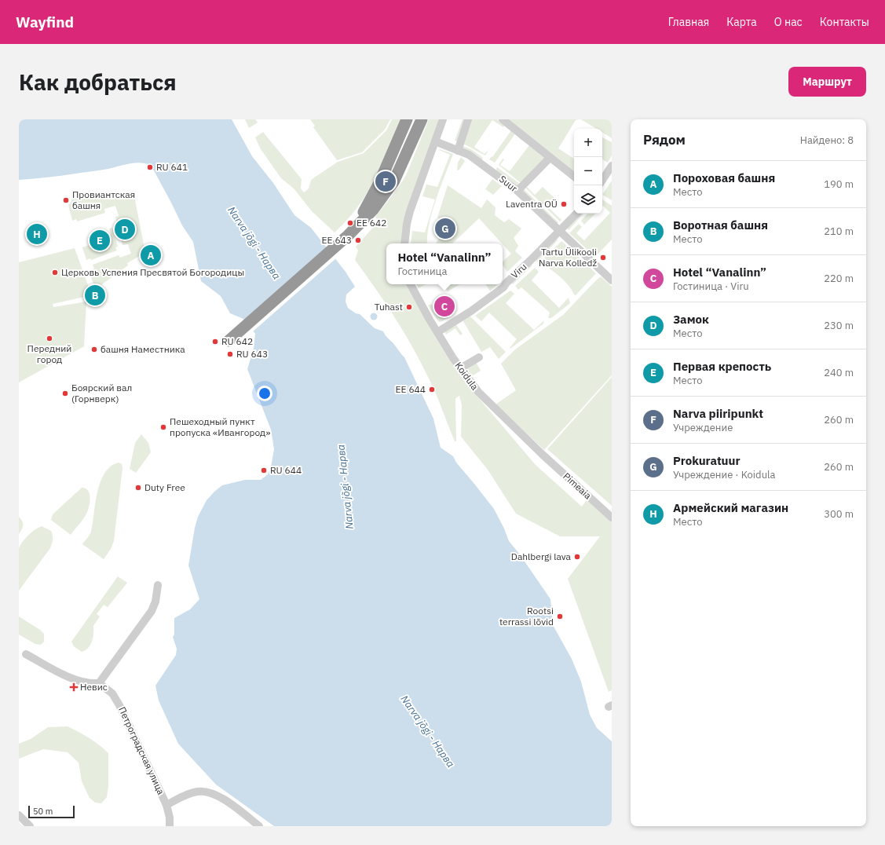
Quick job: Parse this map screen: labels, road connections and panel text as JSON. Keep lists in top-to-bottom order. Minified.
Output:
{"streets":{"street":["Suur","Viru","Koidula","Pimeaia","Петроградская улица"]},"crossings":[["Suur","Viru"],["Viru","Koidula"],["Koidula","Pimeaia"]],"water":["Narva jõgi - Нарва"],"places":{"other":["RU 641","Провиантская башня","Laventra OÜ","EE 642","EE 643","Tartu Ülikooli Narva Kolledž","Церковь Успения Пресвятой Богородицы","Tuhast","Передний город","RU 642","башня Наместника","RU 643","EE 644","Боярский вал (Горнверк)","Пешеходный пункт пропуска «Ивангород»","RU 644","Duty Free","Dahlbergi lava","Rootsi terrassi lõvid"],"health":["Невис"]},"scale_bar":"50 m","page":{"header":"Wayfind","nav":["Главная","Карта","О нас","Контакты"],"buttons":"Маршрут","title":"Как добраться","heading":["Рядом","Найдено: 8"],"map_buttons":["+","−"],"list":[{"mark":"A","name":"Пороховая башня","note":"Место","value":"190 m"},{"mark":"B","name":"Воротная башня","note":"Место","value":"210 m"},{"mark":"C","name":"Hotel “Vanalinn”","note":"Гостиница · Viru","value":"220 m"},{"mark":"D","name":"Замок","note":"Место","value":"230 m"},{"mark":"E","name":"Первая крепость","note":"Место","value":"240 m"},{"mark":"F","name":"Narva piiripunkt","note":"Учреждение","value":"260 m"},{"mark":"G","name":"Prokuratuur","note":"Учреждение · Koidula","value":"260 m"},{"mark":"H","name":"Армейский магазин","note":"Место","value":"300 m"}],"pins":["F","G","D","H","E","A","B","C"],"popup":["Hotel “Vanalinn”","Гостиница"],"scale":"50 m"}}
